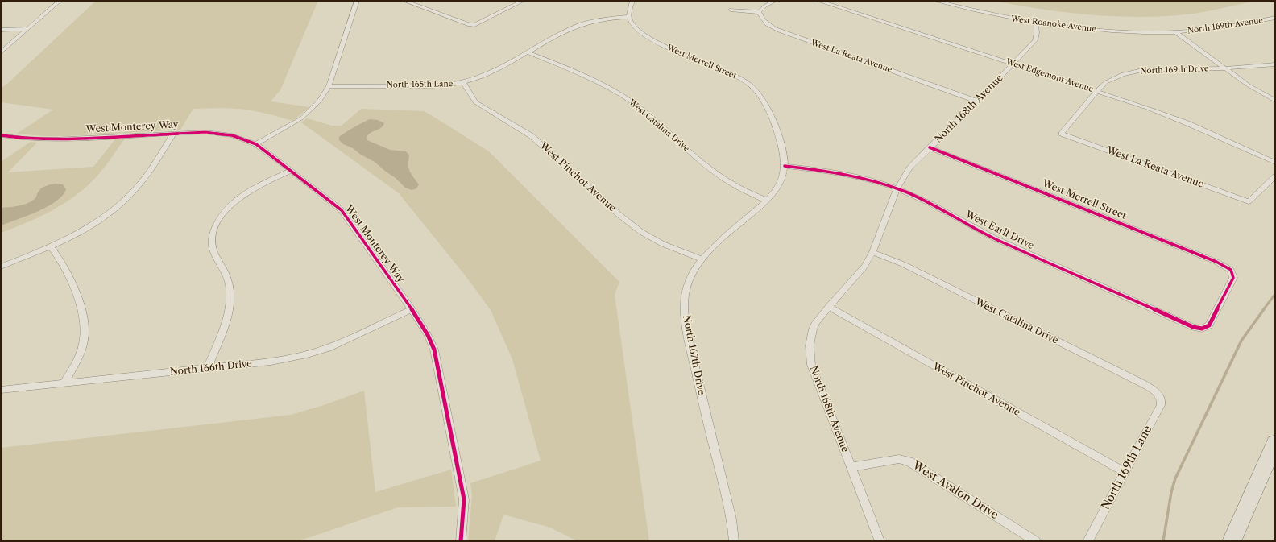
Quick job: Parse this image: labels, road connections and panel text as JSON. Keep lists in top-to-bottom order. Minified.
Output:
{"streets":{"street":["West Roanoke Avenue","North 169th Avenue","West La Reata Avenue","West Merrell Street","North 169th Drive","West Edgemont Avenue","North 165th Lane","North 168th Avenue","West Catalina Drive","West Monterey Way","West Pinchot Avenue","West Earll Drive","North 167th Drive","North 166th Drive","North 169th Lane","West Avalon Drive"]},"crossings":[["West Roanoke Avenue","North 169th Avenue"],["West Roanoke Avenue","North 168th Avenue"],["West La Reata Avenue","North 169th Drive"],["West La Reata Avenue","North 168th Avenue"],["West Merrell Street","North 165th Lane"],["West Merrell Street","North 168th Avenue"],["West Merrell Street","West Earll Drive"],["West Merrell Street","North 167th Drive"],["North 169th Drive","West Edgemont Avenue"],["West Edgemont Avenue","North 168th Avenue"],["North 165th Lane","West Catalina Drive"],["North 165th Lane","West Pinchot Avenue"],["North 168th Avenue","West Catalina Drive"],["North 168th Avenue","West Pinchot Avenue"],["North 168th Avenue","West Earll Drive"],["North 168th Avenue","West Avalon Drive"],["West Catalina Drive","North 167th Drive"],["West Catalina Drive","North 169th Lane"],["West Monterey Way","North 166th Drive"],["West Pinchot Avenue","North 167th Drive"],["West Pinchot Avenue","North 169th Lane"],["West Earll Drive","North 167th Drive"]]}
